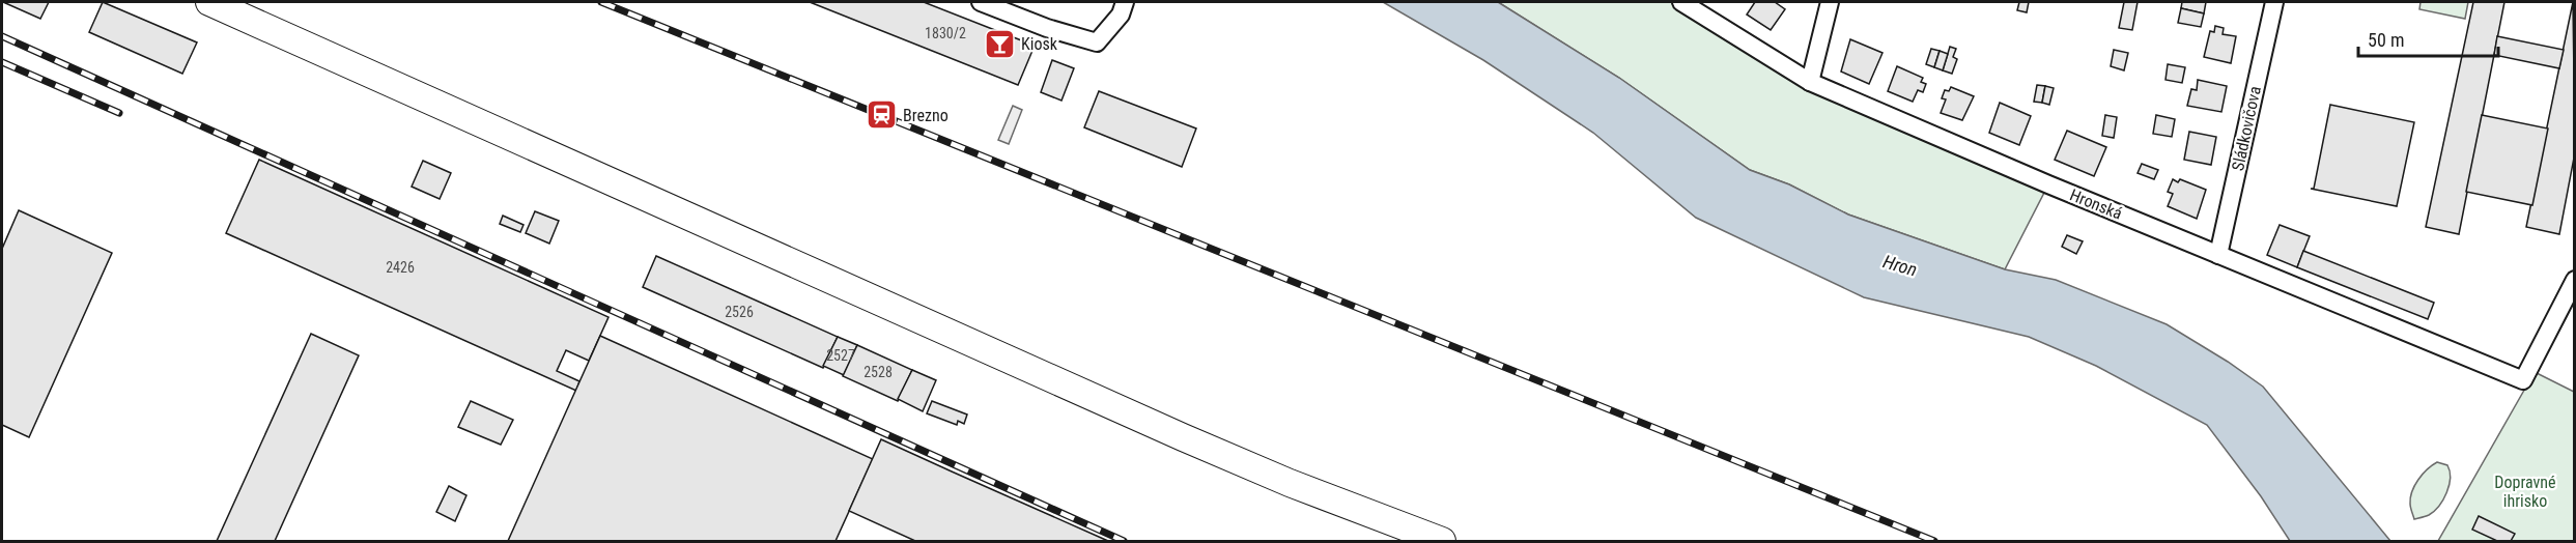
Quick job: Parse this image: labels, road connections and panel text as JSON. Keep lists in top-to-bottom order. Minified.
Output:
{"streets":{"street":["Sládkovičova","Hronská"]},"crossings":[["Sládkovičova","Hronská"]],"water":["Hron"],"parks":["Dopravné ihrisko"],"places":{"bar":["Kiosk"],"station":["Brezno"]},"house_numbers":["1830/2","2426","2526","2527","2528"],"scale_bar":"50 m"}
